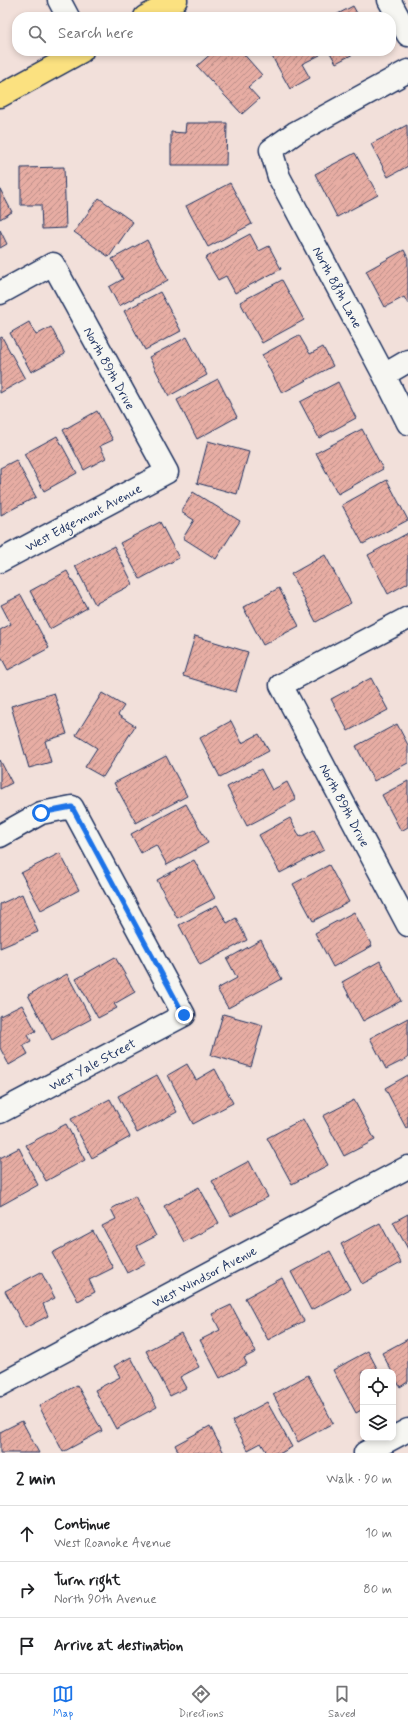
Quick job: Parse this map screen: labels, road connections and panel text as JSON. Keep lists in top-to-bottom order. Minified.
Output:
{"streets":{"street":["North 88th Lane","North 89th Drive","West Edgemont Avenue","West Yale Street","West Windsor Avenue"]},"crossings":[["North 89th Drive","West Edgemont Avenue"]],"page":{"search":"Search here","heading":["2 min","Walk · 90 m"],"list":[["Continue","West Roanoke Avenue","10 m"],["Turn right","North 90th Avenue","80 m"],"Arrive at destination"],"nav":["Map","Directions","Saved"]}}
